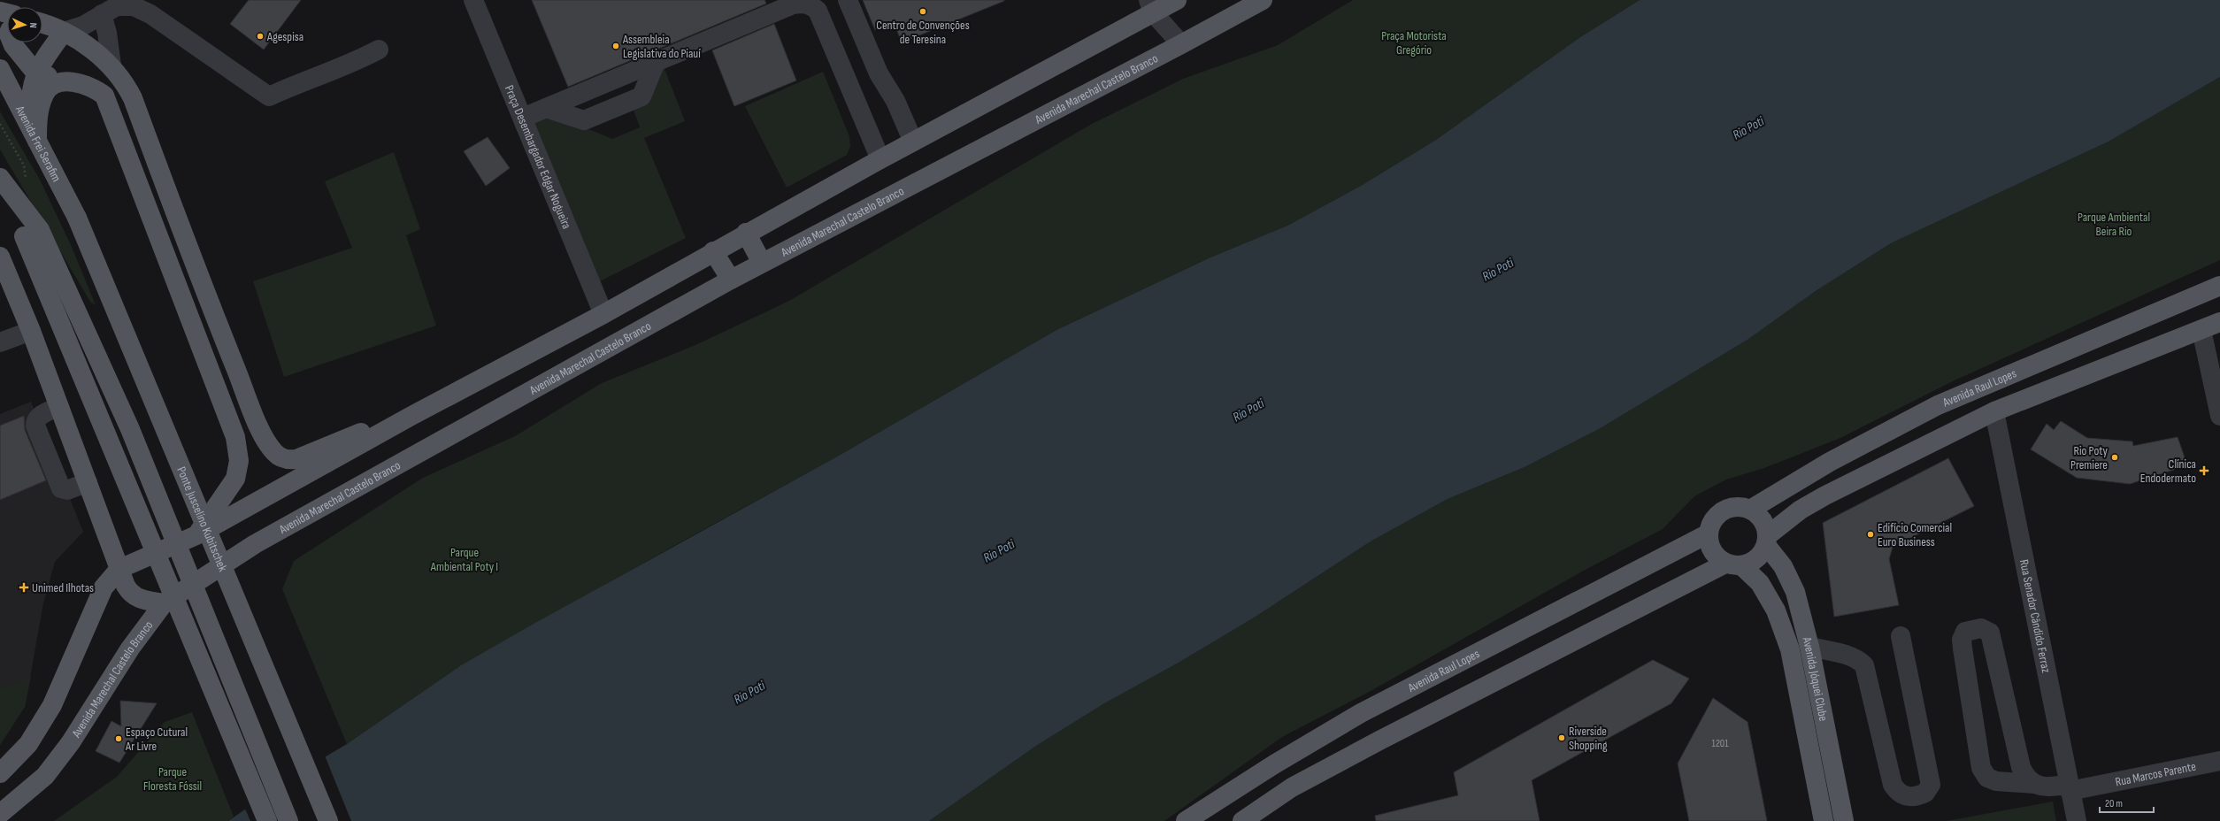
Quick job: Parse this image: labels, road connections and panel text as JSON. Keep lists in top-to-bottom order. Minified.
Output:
{"streets":{"main road":["Avenida Marechal Castelo Branco","Avenida Frei Serafim","Avenida Raul Lopes","Ponte Juscelino Kubitschek","Avenida Jóquei Clube"],"street":["Praça Desembargador Edgar Nogueira","Rua Senador Cândido Ferraz","Rua Marcos Parente"]},"crossings":[["Avenida Frei Serafim","Ponte Juscelino Kubitschek"],["Avenida Raul Lopes","Avenida Jóquei Clube"],["Rua Senador Cândido Ferraz","Rua Marcos Parente"]],"water":["Rio Poti"],"parks":["Praça Motorista Gregório","Parque Ambiental Beira Rio","Parque Ambiental Poty I","Parque Floresta Fóssil"],"places":{"other":["Centro de Convenções de Teresina","Agespisa","Assembleia Legislativa do Piauí","Rio Poty Premiere","Edifício Comercial Euro Business","Riverside Shopping","Espaço Cutural Ar Livre"],"health":["Clínica Endodermato","Unimed Ilhotas"]},"house_numbers":["1201"],"scale_bar":"20 m","north":"right"}
